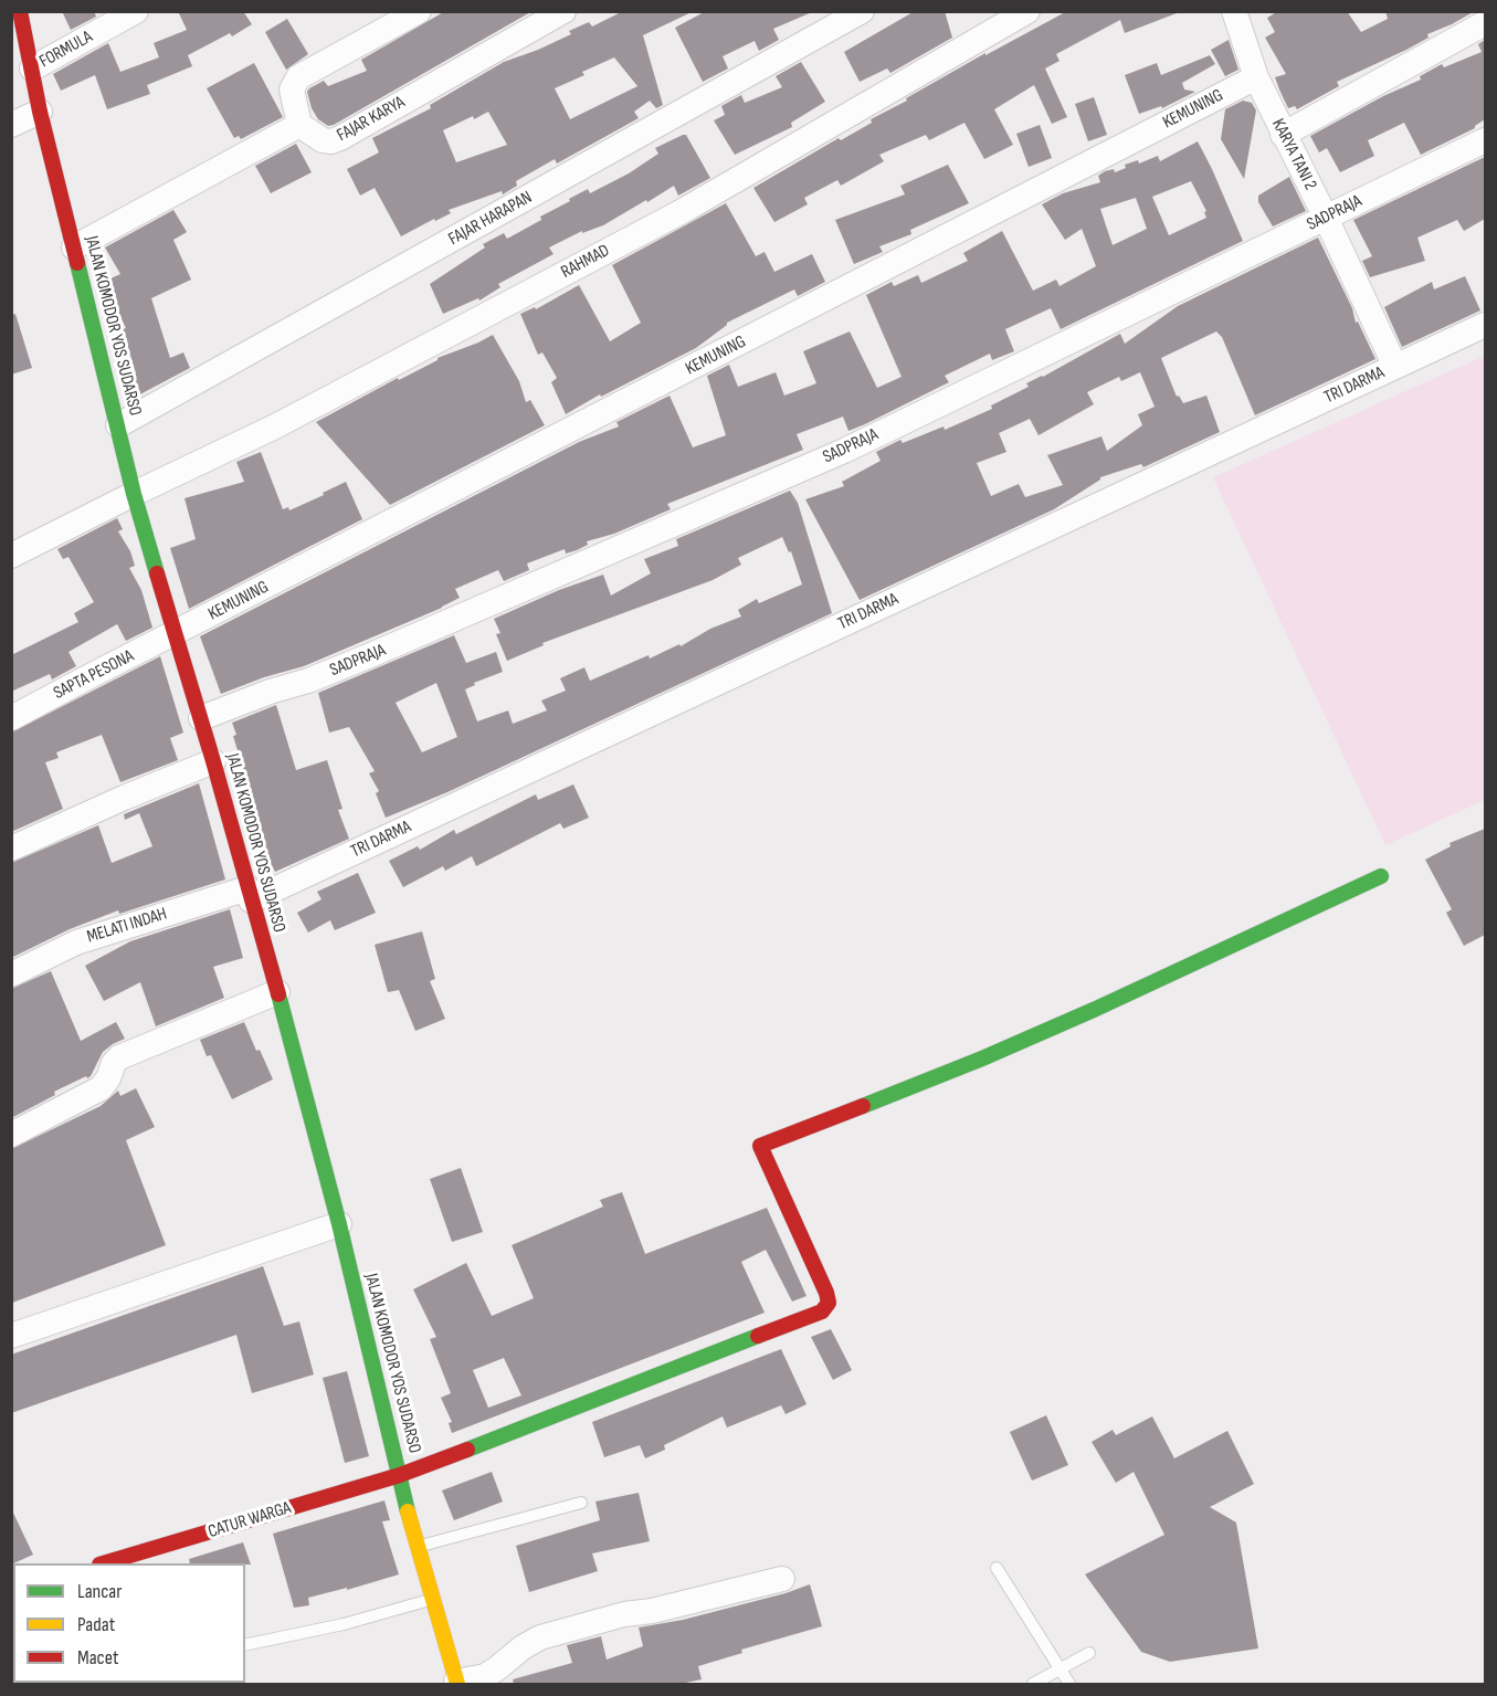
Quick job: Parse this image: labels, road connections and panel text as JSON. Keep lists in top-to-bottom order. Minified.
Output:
{"streets":{"street":["FORMULA","KEMUNING","FAJAR KARYA","KARYA TANI 2","SADPRAJA","FAJAR HARAPAN","RAHMAD","JALAN KOMODOR YOS SUDARSO","TRI DARMA","SAPTA PESONA","MELATI INDAH","CATUR WARGA"]},"crossings":[["FORMULA","JALAN KOMODOR YOS SUDARSO"],["KEMUNING","KARYA TANI 2"],["KEMUNING","JALAN KOMODOR YOS SUDARSO"],["KEMUNING","SAPTA PESONA"],["KARYA TANI 2","SADPRAJA"],["KARYA TANI 2","TRI DARMA"],["SADPRAJA","JALAN KOMODOR YOS SUDARSO"],["FAJAR HARAPAN","JALAN KOMODOR YOS SUDARSO"],["RAHMAD","JALAN KOMODOR YOS SUDARSO"],["JALAN KOMODOR YOS SUDARSO","TRI DARMA"],["JALAN KOMODOR YOS SUDARSO","SAPTA PESONA"],["JALAN KOMODOR YOS SUDARSO","MELATI INDAH"],["JALAN KOMODOR YOS SUDARSO","CATUR WARGA"],["TRI DARMA","MELATI INDAH"]],"legend":["Lancar","Padat","Macet"]}
